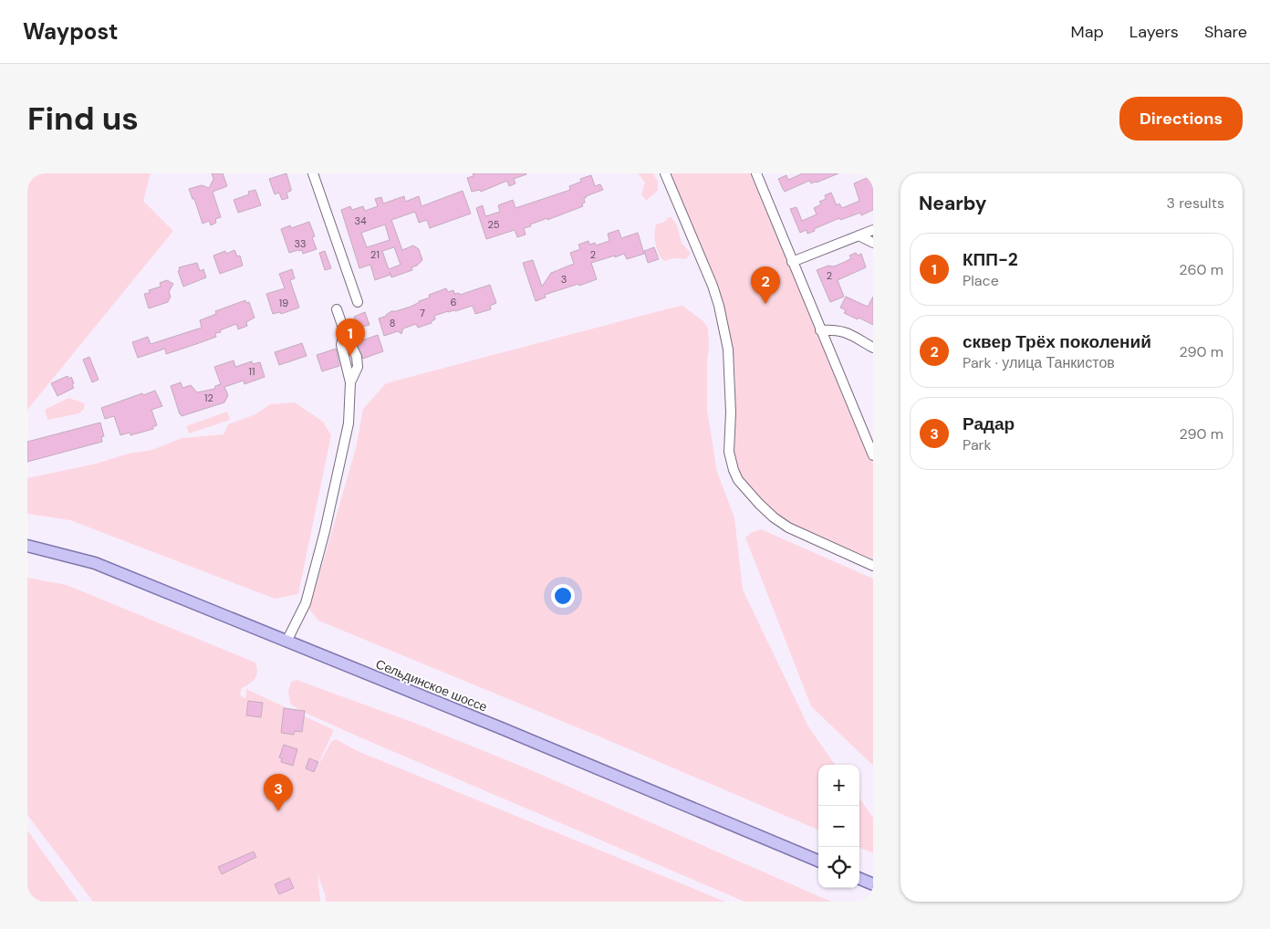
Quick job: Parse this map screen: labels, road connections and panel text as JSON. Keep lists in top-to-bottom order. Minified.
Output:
{"streets":{"main road":["Сельдинское шоссе"]},"house_numbers":["34","25","33","21","2","2","3","6","19","7","8","11","12"],"page":{"header":"Waypost","nav":["Map","Layers","Share"],"buttons":"Directions","title":"Find us","heading":["Nearby","3 results"],"list":[{"mark":"1","name":"КПП-2","note":"Place","value":"260 m"},{"mark":"2","name":"сквер Трёх поколений","note":"Park · улица Танкистов","value":"290 m"},{"mark":"3","name":"Радар","note":"Park","value":"290 m"}],"pins":["2","1","3"],"map_buttons":["+","−"]}}
